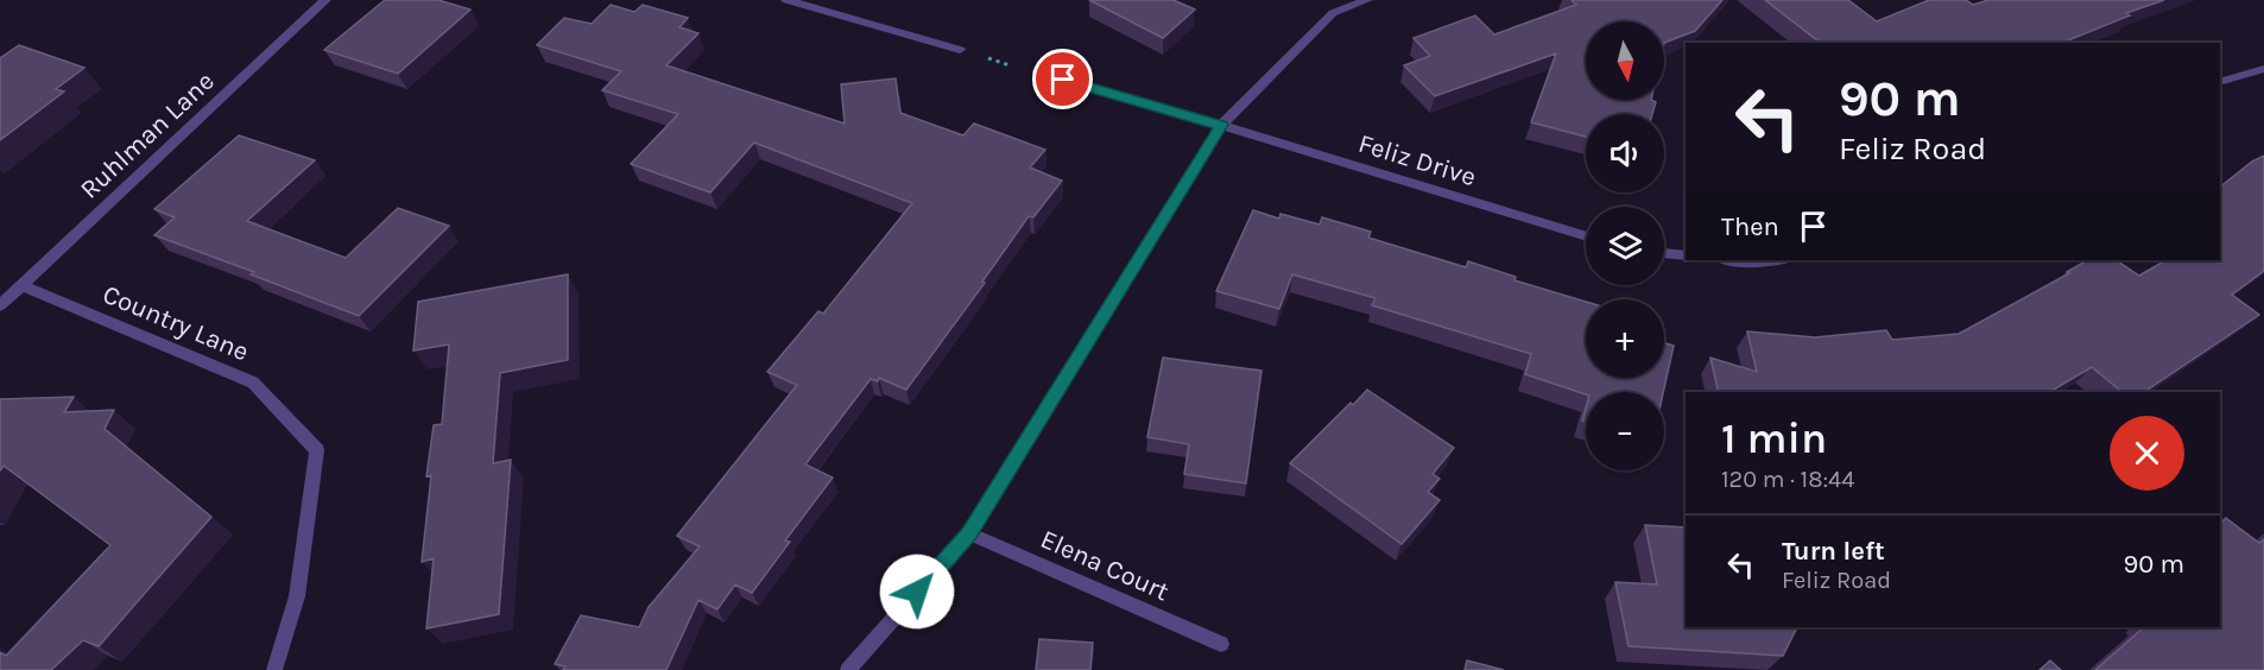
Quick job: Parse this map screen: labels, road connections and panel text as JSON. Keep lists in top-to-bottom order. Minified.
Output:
{"streets":{"street":["Ruhlman Lane","Feliz Drive","Country Lane","Elena Court"]},"crossings":[["Ruhlman Lane","Country Lane"]],"north":"bottom","page":{"map_buttons":["+","−"],"turn":["90 m","Feliz Road"],"then":"Then","heading":["1 min","120 m · 18:44"],"list":[{"name":"Turn left","note":"Feliz Road","value":"90 m"}]}}
